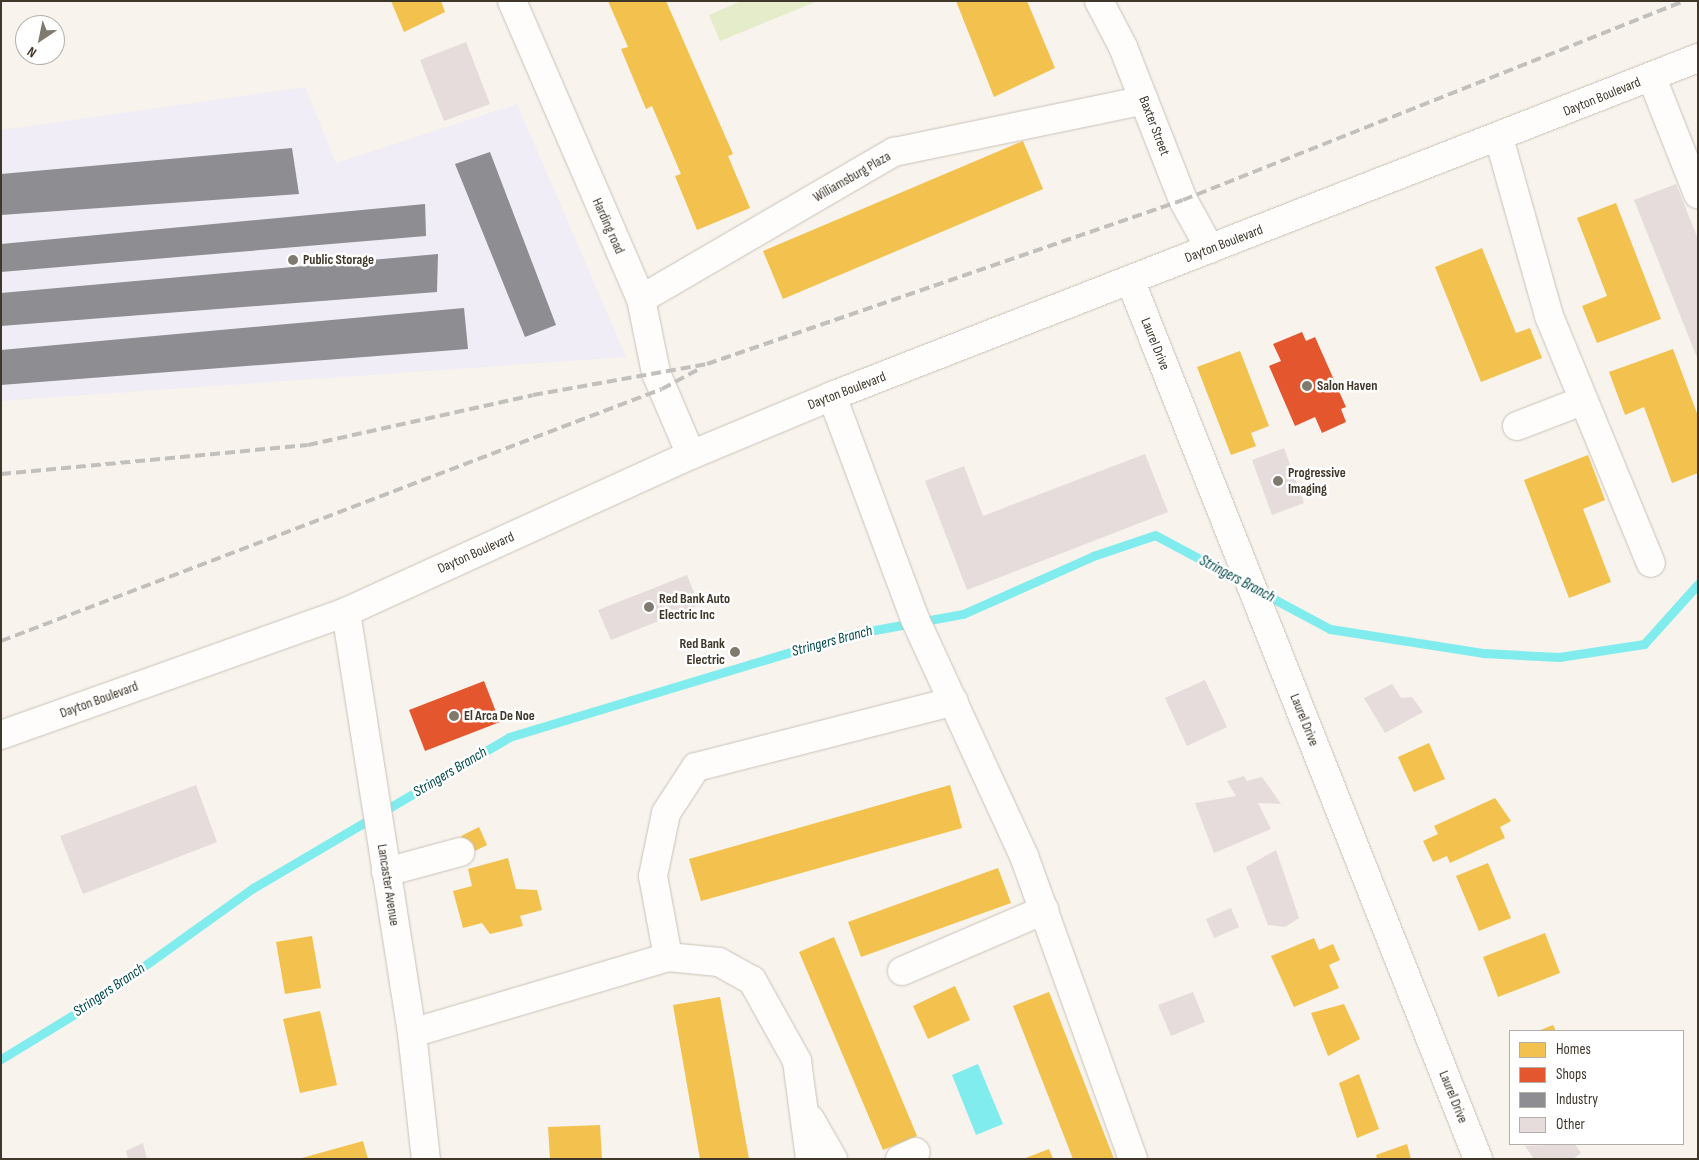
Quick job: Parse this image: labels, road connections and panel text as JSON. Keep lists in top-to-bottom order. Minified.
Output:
{"streets":{"street":["Dayton Boulevard","Baxter Street","Williamsburg Plaza","Harding road","Laurel Drive","Lancaster Avenue"]},"crossings":[["Dayton Boulevard","Baxter Street"],["Dayton Boulevard","Harding road"],["Dayton Boulevard","Laurel Drive"],["Dayton Boulevard","Lancaster Avenue"],["Baxter Street","Williamsburg Plaza"],["Williamsburg Plaza","Harding road"]],"water":["Stringers Branch"],"places":["Public Storage","Salon Haven","Progressive Imaging","Red Bank Auto Electric Inc","Red Bank Electric","El Arca De Noe"],"legend":["Homes","Shops","Industry","Other"],"north":"bottom left"}
